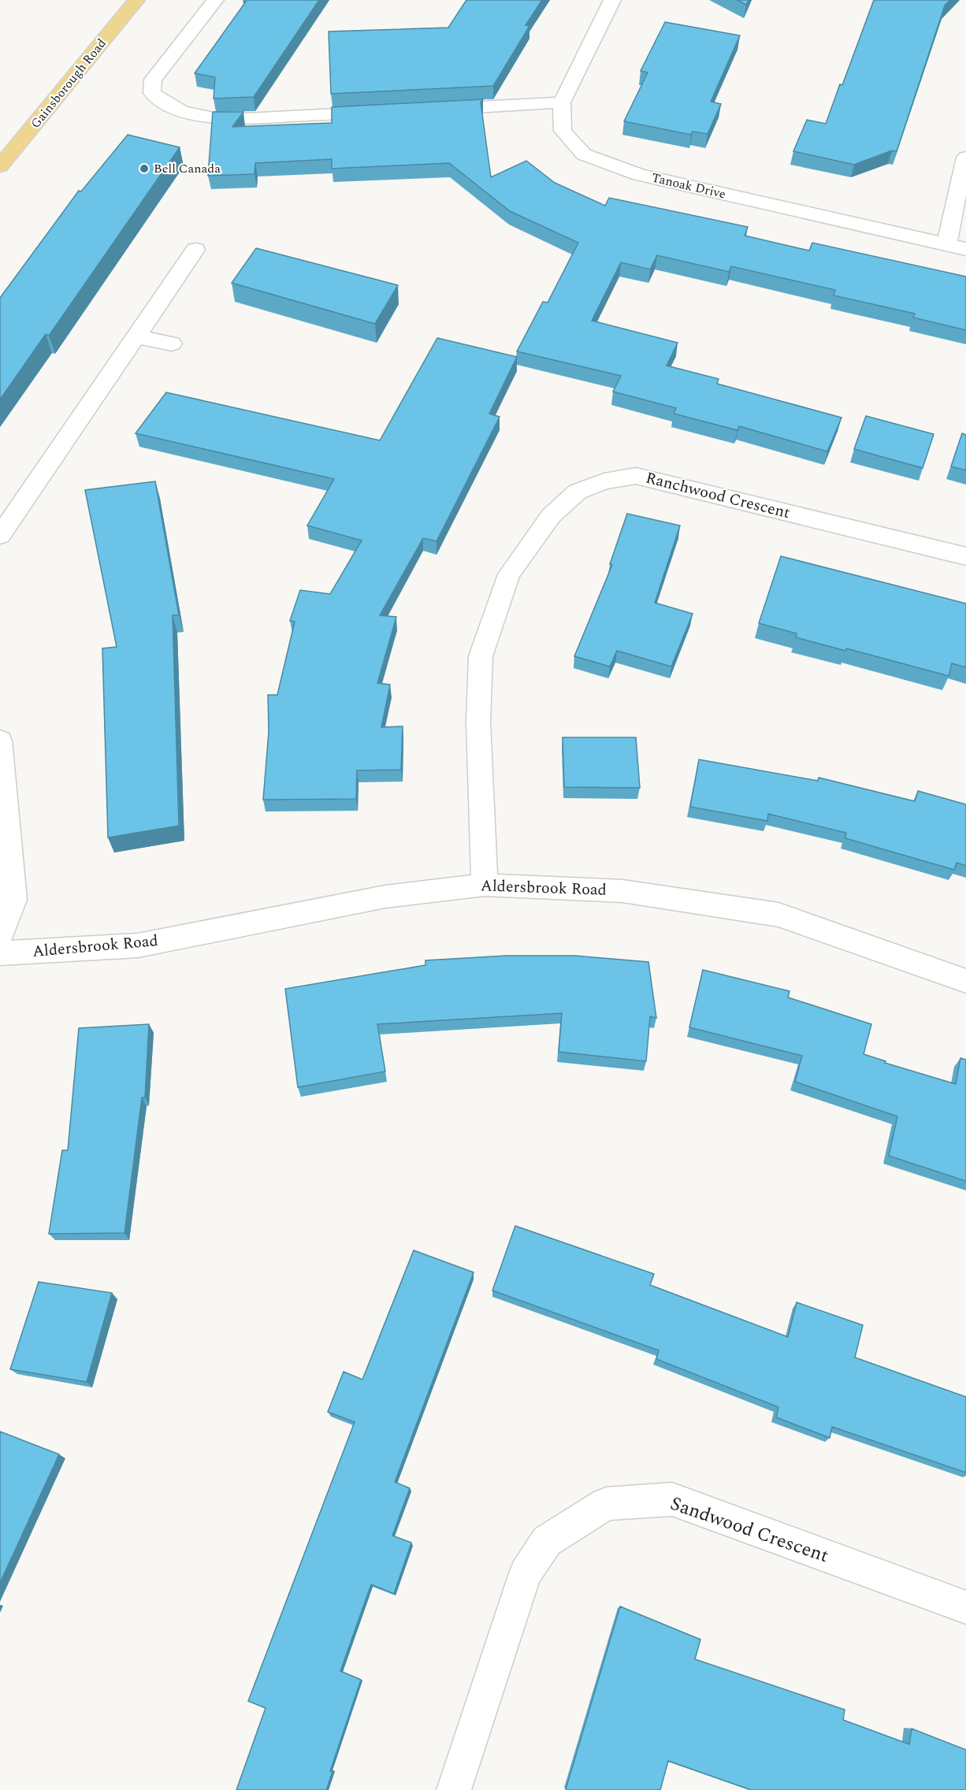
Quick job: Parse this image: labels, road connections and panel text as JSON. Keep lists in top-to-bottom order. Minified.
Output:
{"streets":{"main road":["Gainsborough Road"],"street":["Tanoak Drive","Ranchwood Crescent","Aldersbrook Road","Sandwood Crescent"]},"crossings":[["Ranchwood Crescent","Aldersbrook Road"]],"places":["Bell Canada"]}
